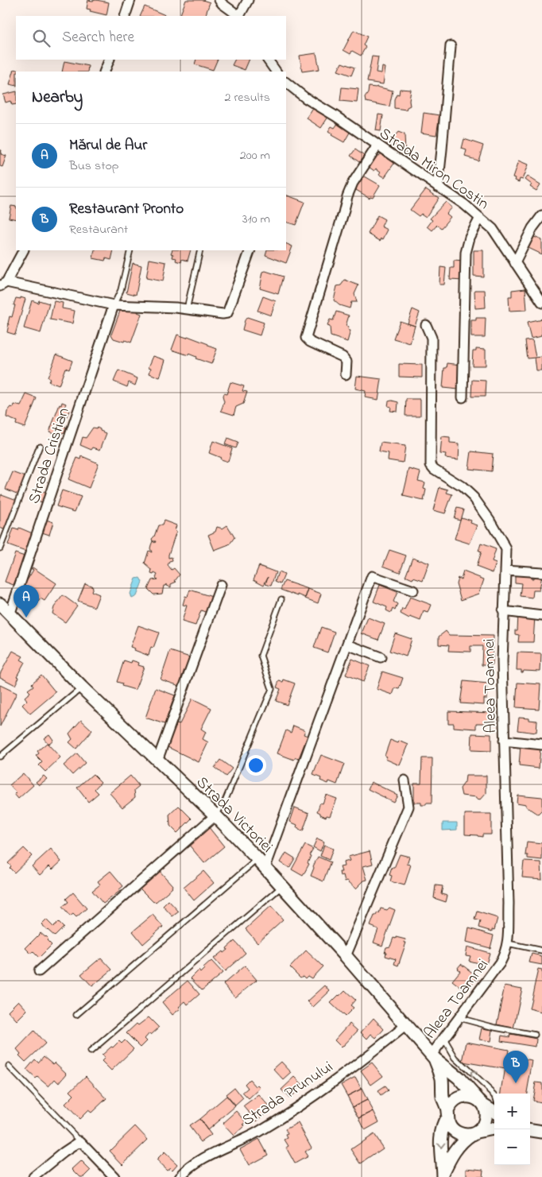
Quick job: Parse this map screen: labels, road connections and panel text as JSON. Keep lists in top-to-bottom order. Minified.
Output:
{"streets":{"street":["Strada Miron Costin","Strada Cristian","Aleea Toamnei","Strada Victoriei","Strada Prunului"]},"crossings":[["Strada Cristian","Strada Victoriei"],["Aleea Toamnei","Strada Victoriei"],["Strada Victoriei","Strada Prunului"]],"page":{"search":"Search here","heading":["Nearby","2 results"],"list":[{"mark":"A","name":"Mărul de Aur","note":"Bus stop","value":"200 m"},{"mark":"B","name":"Restaurant Pronto","note":"Restaurant","value":"310 m"}],"pins":["A","B"],"map_buttons":["+","−"]}}
